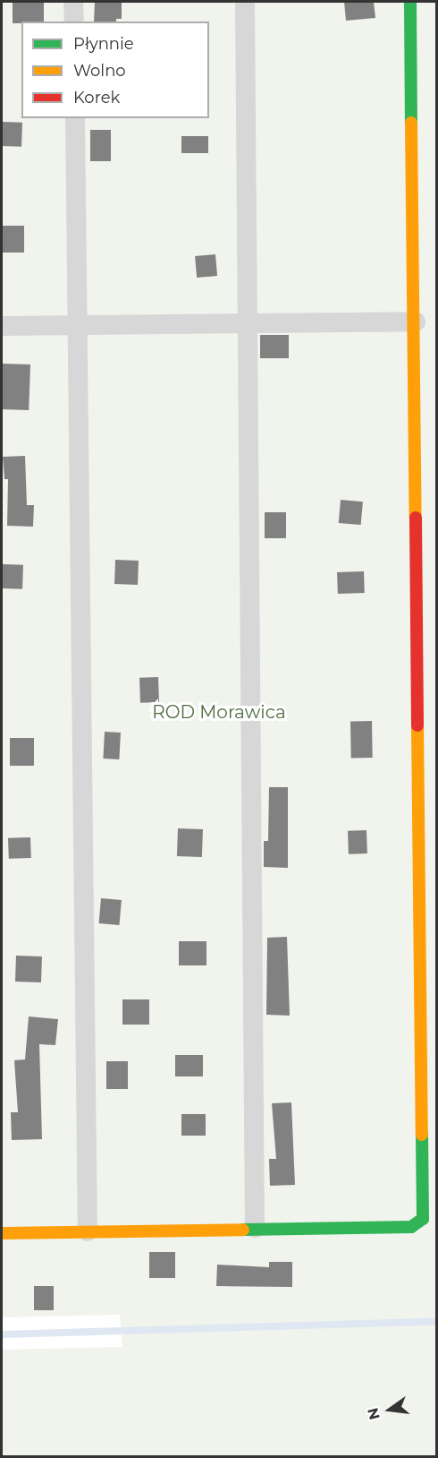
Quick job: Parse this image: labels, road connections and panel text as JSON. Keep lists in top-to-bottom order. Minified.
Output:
{"parks":["ROD Morawica"],"legend":["Płynnie","Wolno","Korek"],"north":"left"}
